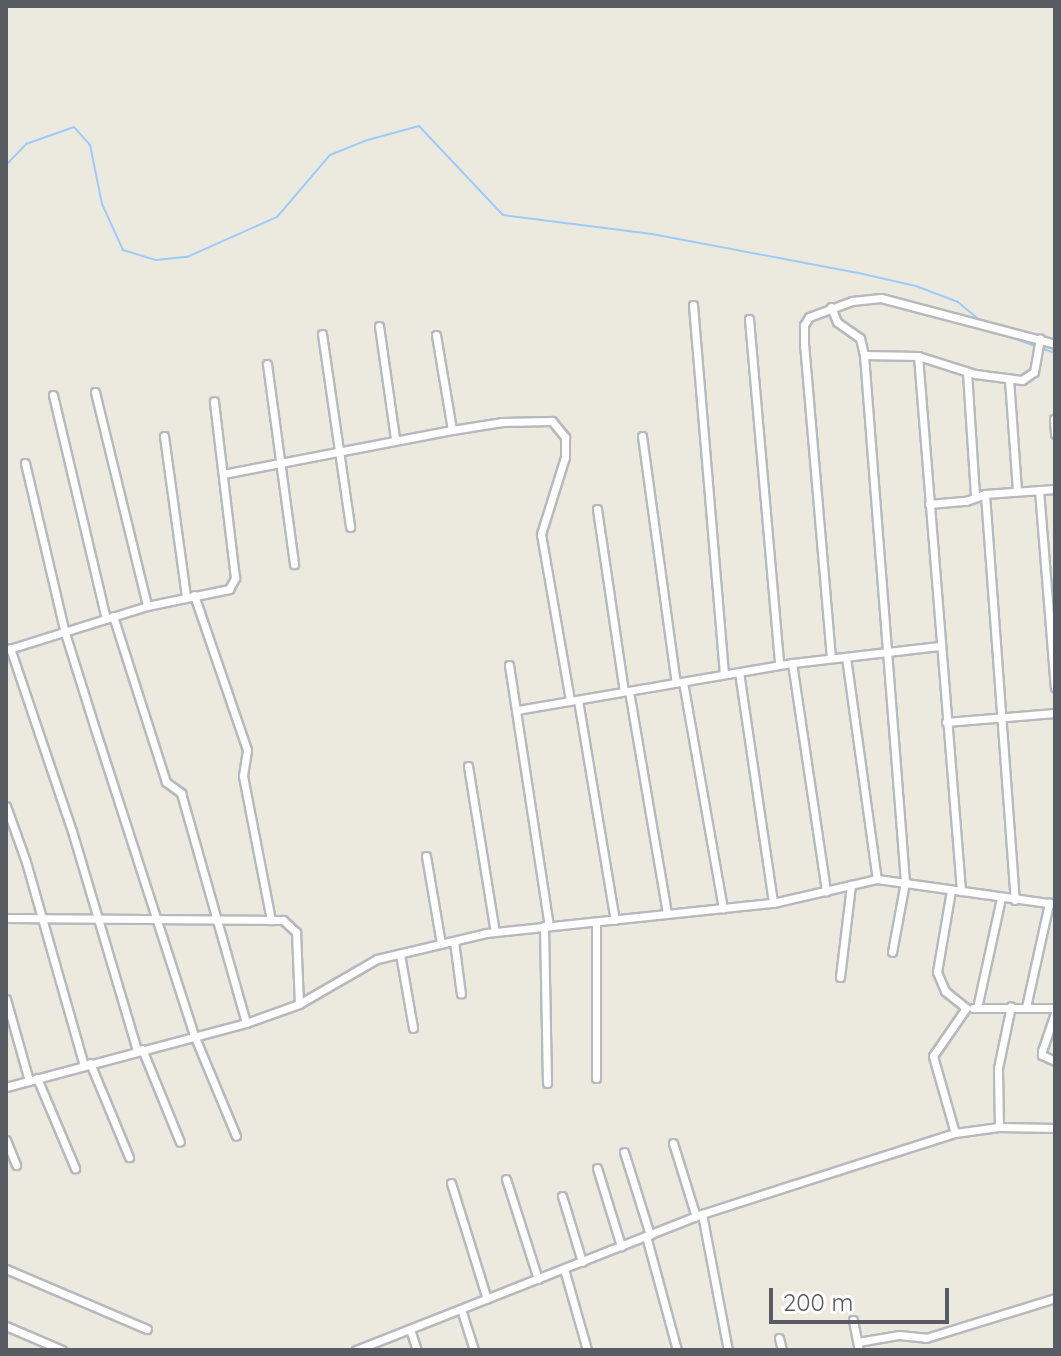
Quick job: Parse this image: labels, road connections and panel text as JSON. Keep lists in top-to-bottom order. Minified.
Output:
{"scale_bar":"200 m"}
